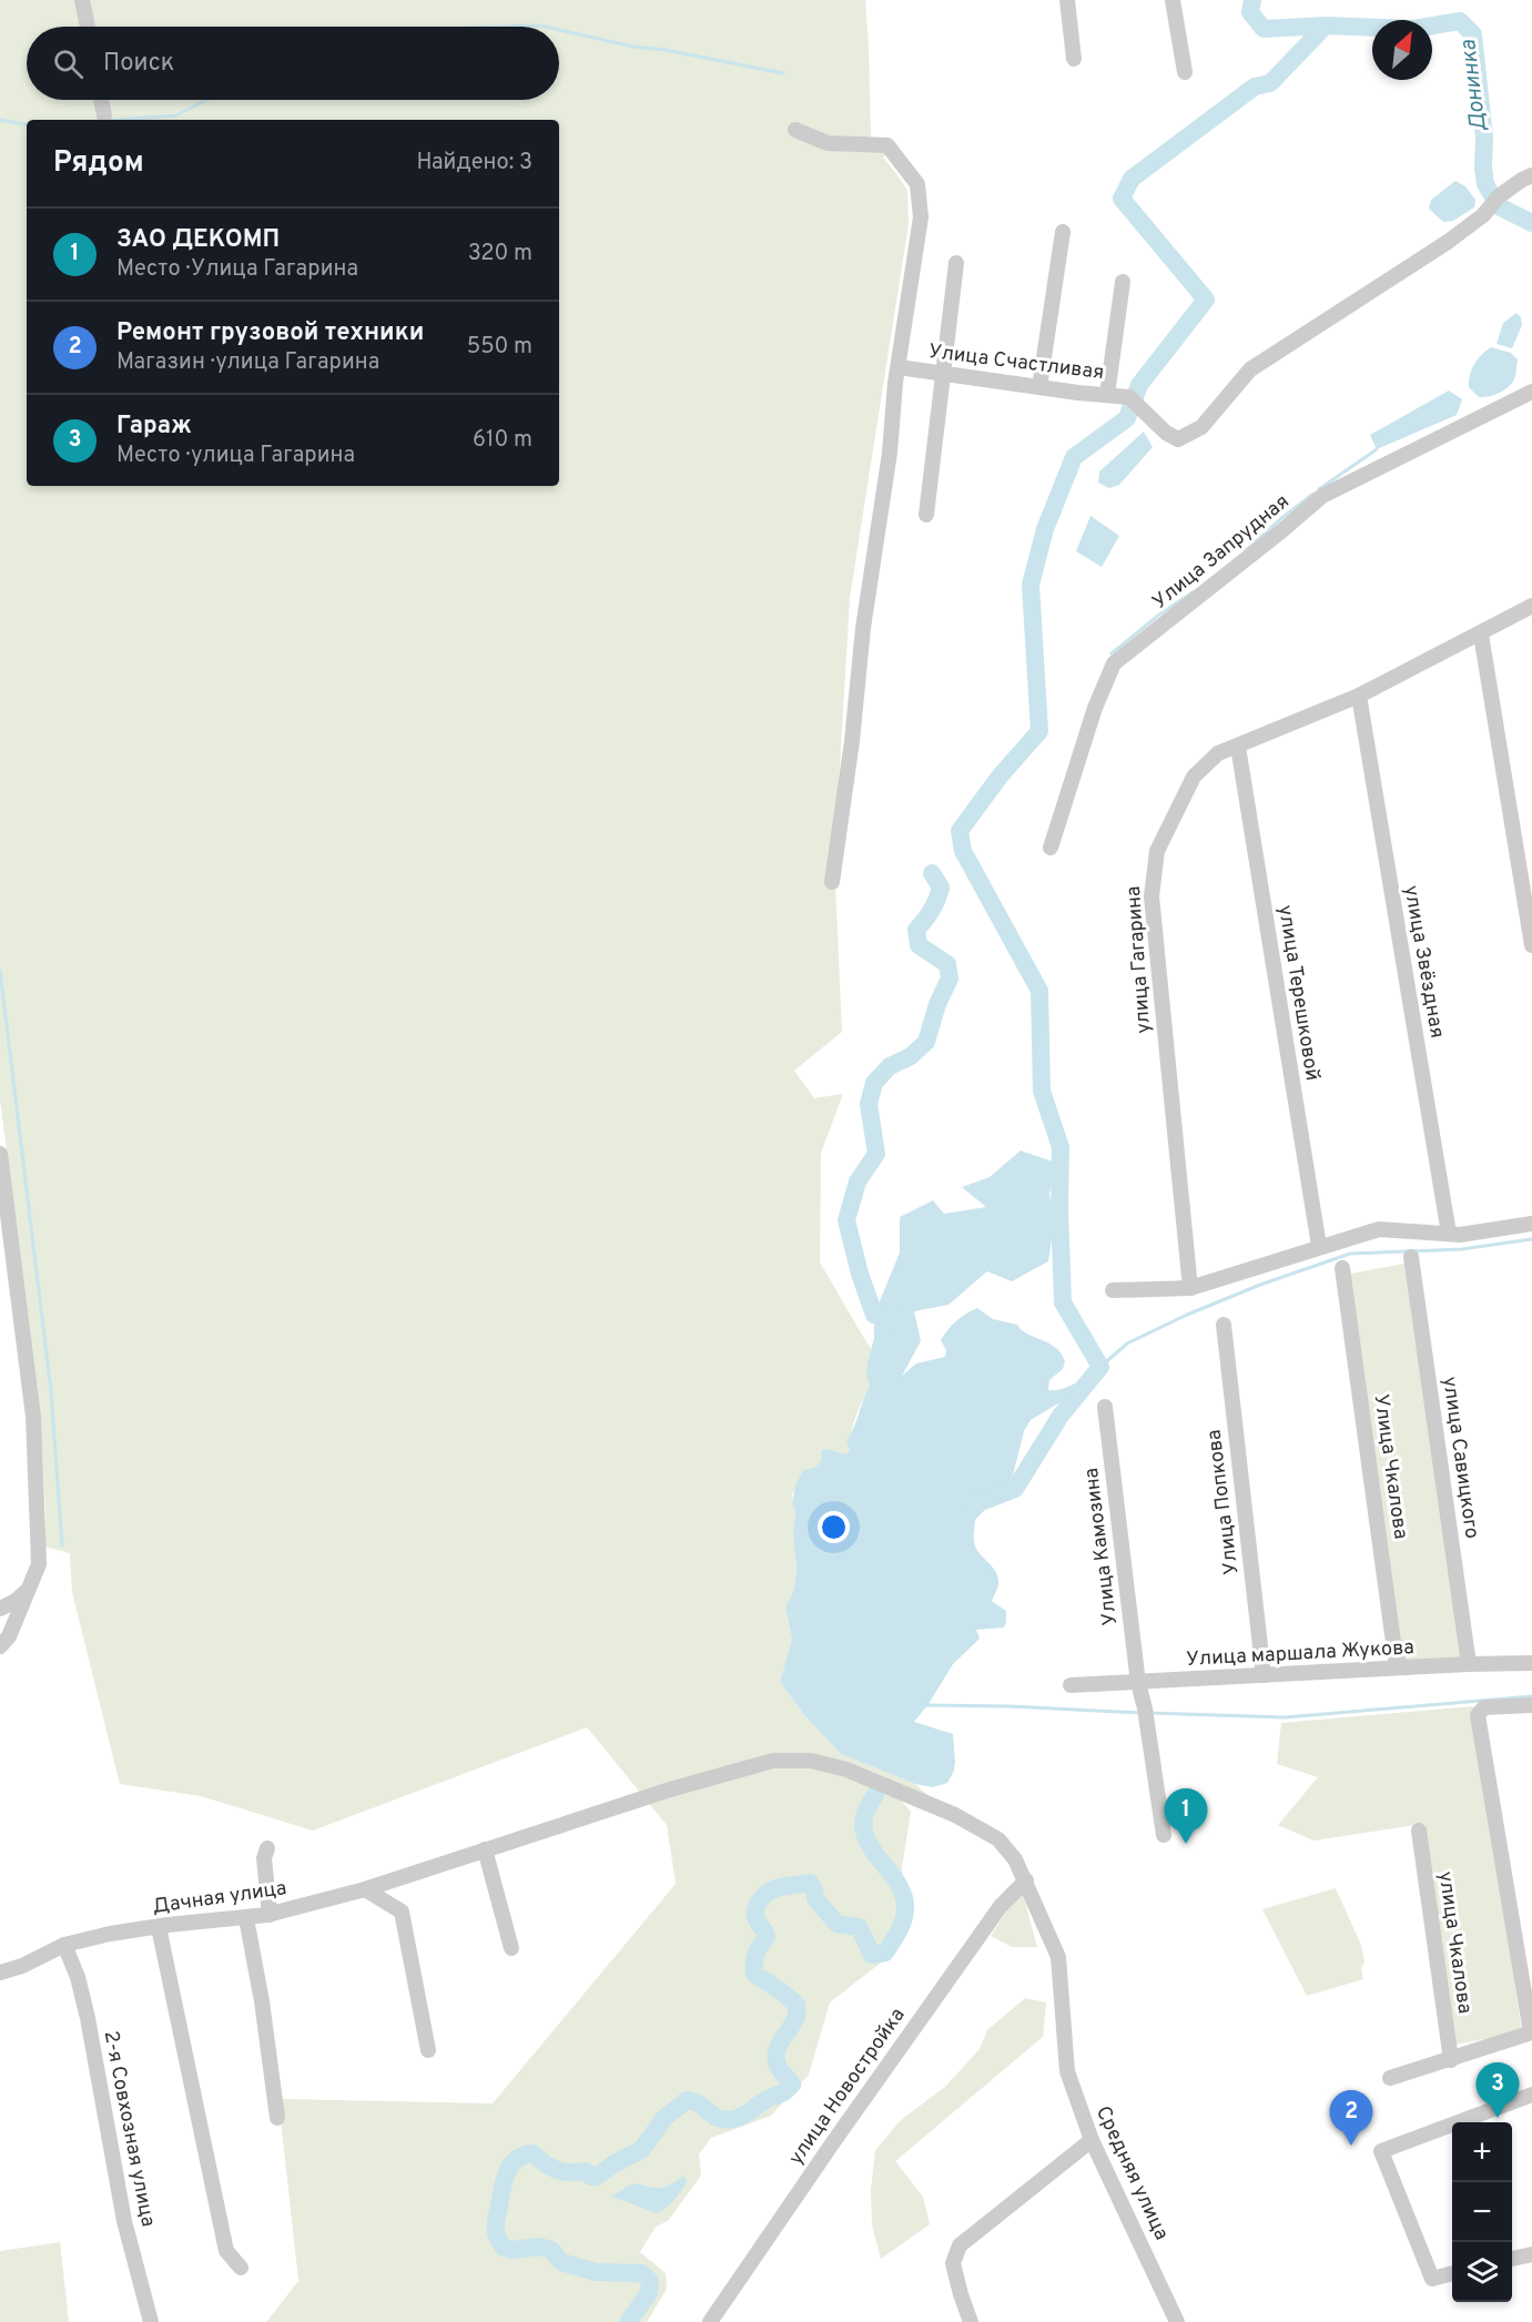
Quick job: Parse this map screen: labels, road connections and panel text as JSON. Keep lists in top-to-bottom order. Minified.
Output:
{"streets":{"street":["Улица Счастливая","Улица Запрудная","улица Гагарина","улица Звёздная","улица Терешковой","улица Савицкого","Улица Чкалова","Улица Попкова","Улица Камозина","Улица маршала Жукова","Дачная улица","улица Чкалова","улица Новостройка","2-я Совхозная улица","Средняя улица"]},"crossings":[["улица Гагарина","улица Звёздная"],["улица Гагарина","улица Терешковой"],["улица Савицкого","Улица маршала Жукова"],["Улица Чкалова","Улица маршала Жукова"],["Улица Попкова","Улица маршала Жукова"],["Улица Камозина","Улица маршала Жукова"],["Дачная улица","улица Новостройка"],["Дачная улица","2-я Совхозная улица"],["Дачная улица","Средняя улица"],["улица Новостройка","Средняя улица"]],"water":["Донинка"],"north":"top right","page":{"search":"Поиск","heading":["Рядом","Найдено: 3"],"list":[{"mark":"1","name":"ЗАО ДЕКОМП","note":"Место · Улица Гагарина","value":"320 m"},{"mark":"2","name":"Ремонт грузовой техники","note":"Магазин · улица Гагарина","value":"550 m"},{"mark":"3","name":"Гараж","note":"Место · улица Гагарина","value":"610 m"}],"pins":["1","3","2"],"map_buttons":["+","−"]}}
